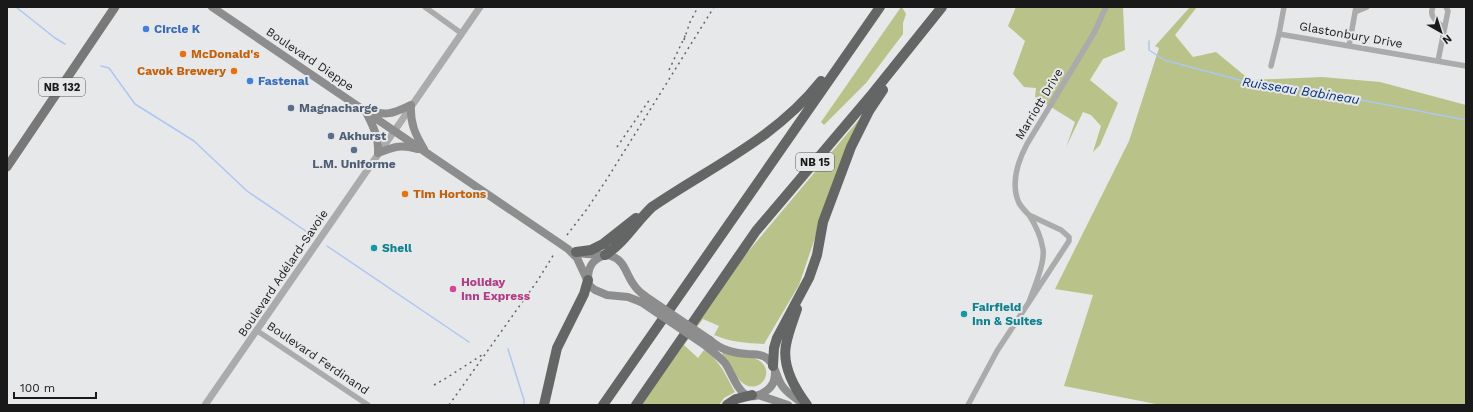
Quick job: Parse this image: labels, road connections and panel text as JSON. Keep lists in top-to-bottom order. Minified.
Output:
{"streets":{"highway":["NB 15"],"main road":["Boulevard Dieppe","NB 132"],"street":["Glastonbury Drive","Marriott Drive","Boulevard Adélard-Savoie","Boulevard Ferdinand"]},"crossings":[["Boulevard Dieppe","Boulevard Adélard-Savoie"],["Boulevard Adélard-Savoie","Boulevard Ferdinand"]],"water":["Ruisseau Babineau"],"places":["Circle K","McDonald's","Cavok Brewery","Fastenal","Magnacharge","Akhurst","L.M. Uniforme","Tim Hortons","Shell","Holiday Inn Express","Fairfield Inn & Suites"],"scale_bar":"100 m","north":"bottom right"}
